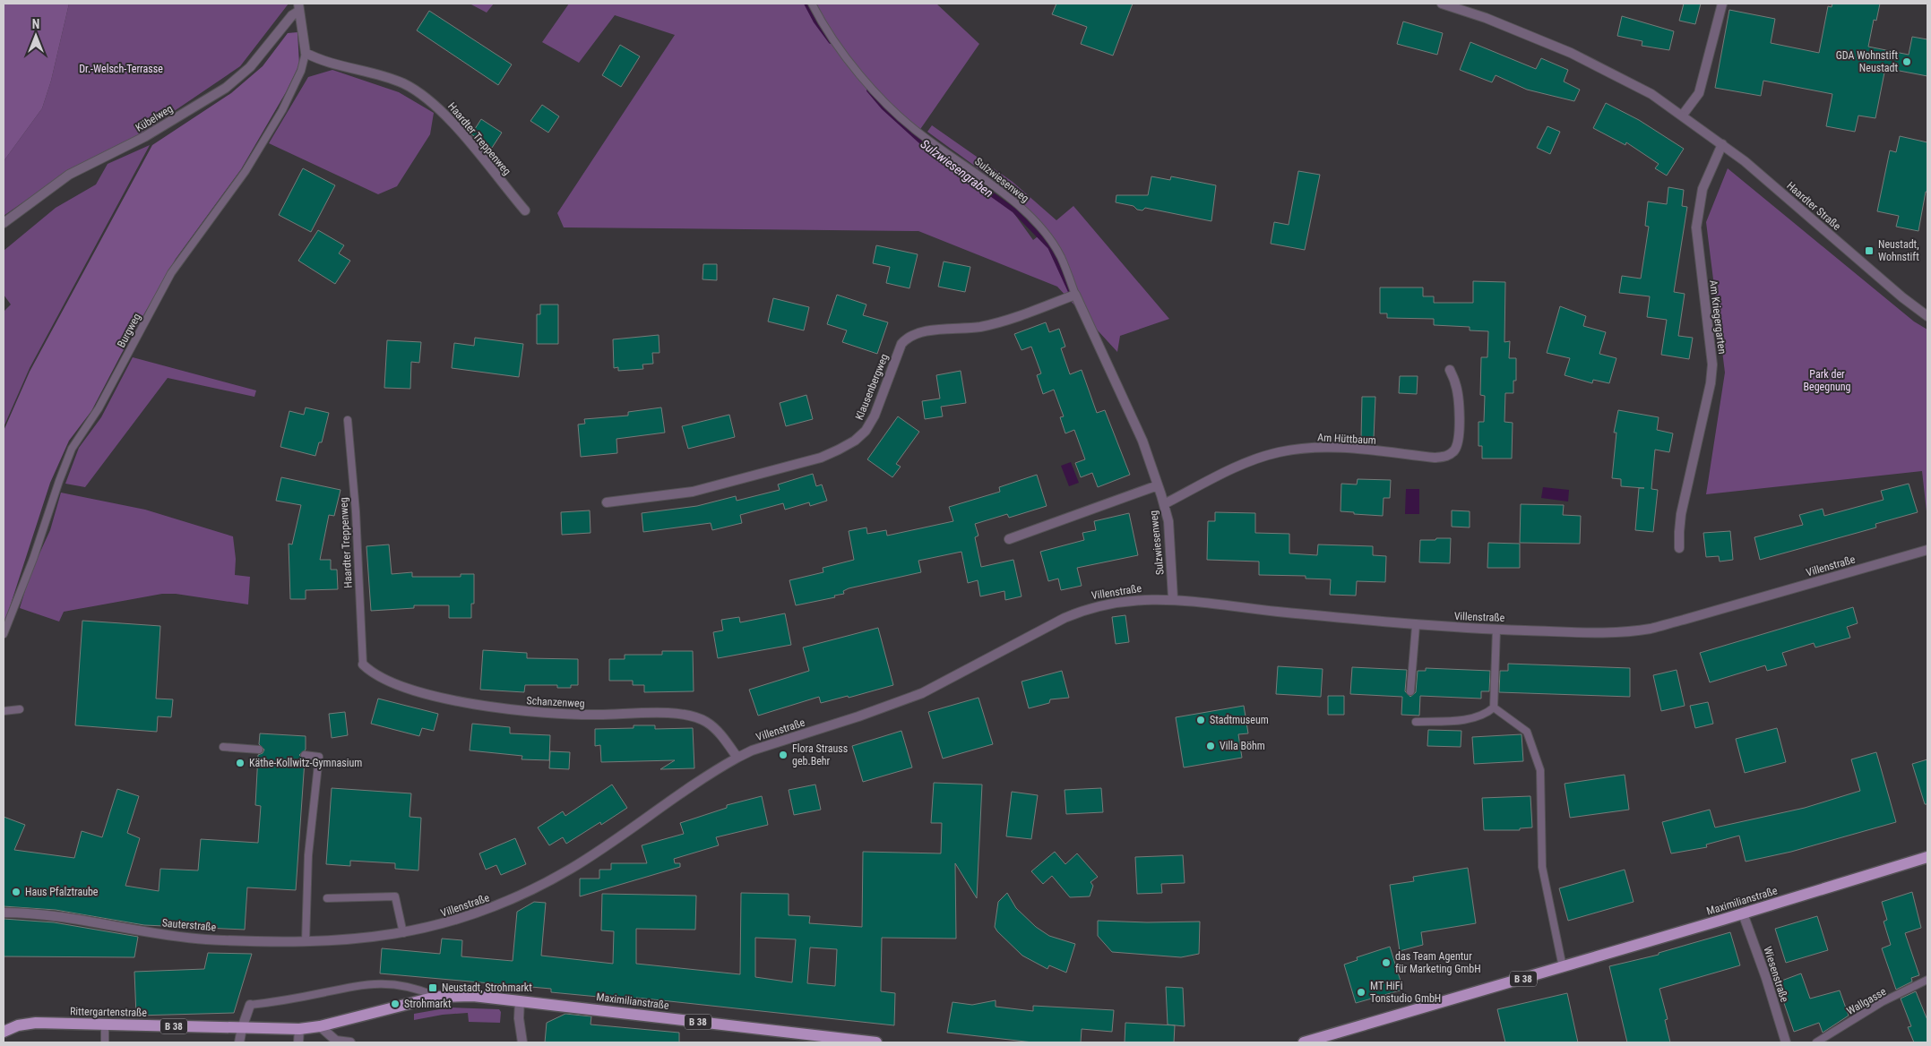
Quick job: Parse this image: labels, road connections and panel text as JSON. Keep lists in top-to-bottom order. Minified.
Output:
{"streets":{"main road":["Maximilianstraße","B 38","Rittergartenstraße"],"street":["Kübelweg","Haardter Treppenweg","Sulzwiesenweg","Haardter Straße","Am Kriegergarten","Klausenbergweg","Am Hüttbaum","Villenstraße","Schanzenweg","Sauterstraße","Wiesenstraße"],"lane":["Burgweg","Wallgasse"]},"crossings":[["Haardter Treppenweg","Burgweg"],["Haardter Treppenweg","Schanzenweg"],["Sulzwiesenweg","Klausenbergweg"],["Sulzwiesenweg","Am Hüttbaum"],["Sulzwiesenweg","Villenstraße"],["Haardter Straße","Am Kriegergarten"],["Villenstraße","Schanzenweg"],["Villenstraße","Sauterstraße"],["Maximilianstraße","Wiesenstraße"],["Maximilianstraße","B 38"],["B 38","Rittergartenstraße"]],"water":["Sulzwiesengraben"],"parks":["Dr.-Welsch-Terrasse","Park der Begegnung"],"places":{"other":["GDA Wohnstift Neustadt","Stadtmuseum","Villa Böhm","Flora Strauss geb.Behr","Käthe-Kollwitz-Gymnasium","Haus Pfalztraube","das Team Agentur für Marketing GmbH","MT HiFi Tonstudio GmbH","Strohmarkt"],"transit":["Neustadt, Wohnstift","Neustadt, Strohmarkt"]},"north":"top"}
